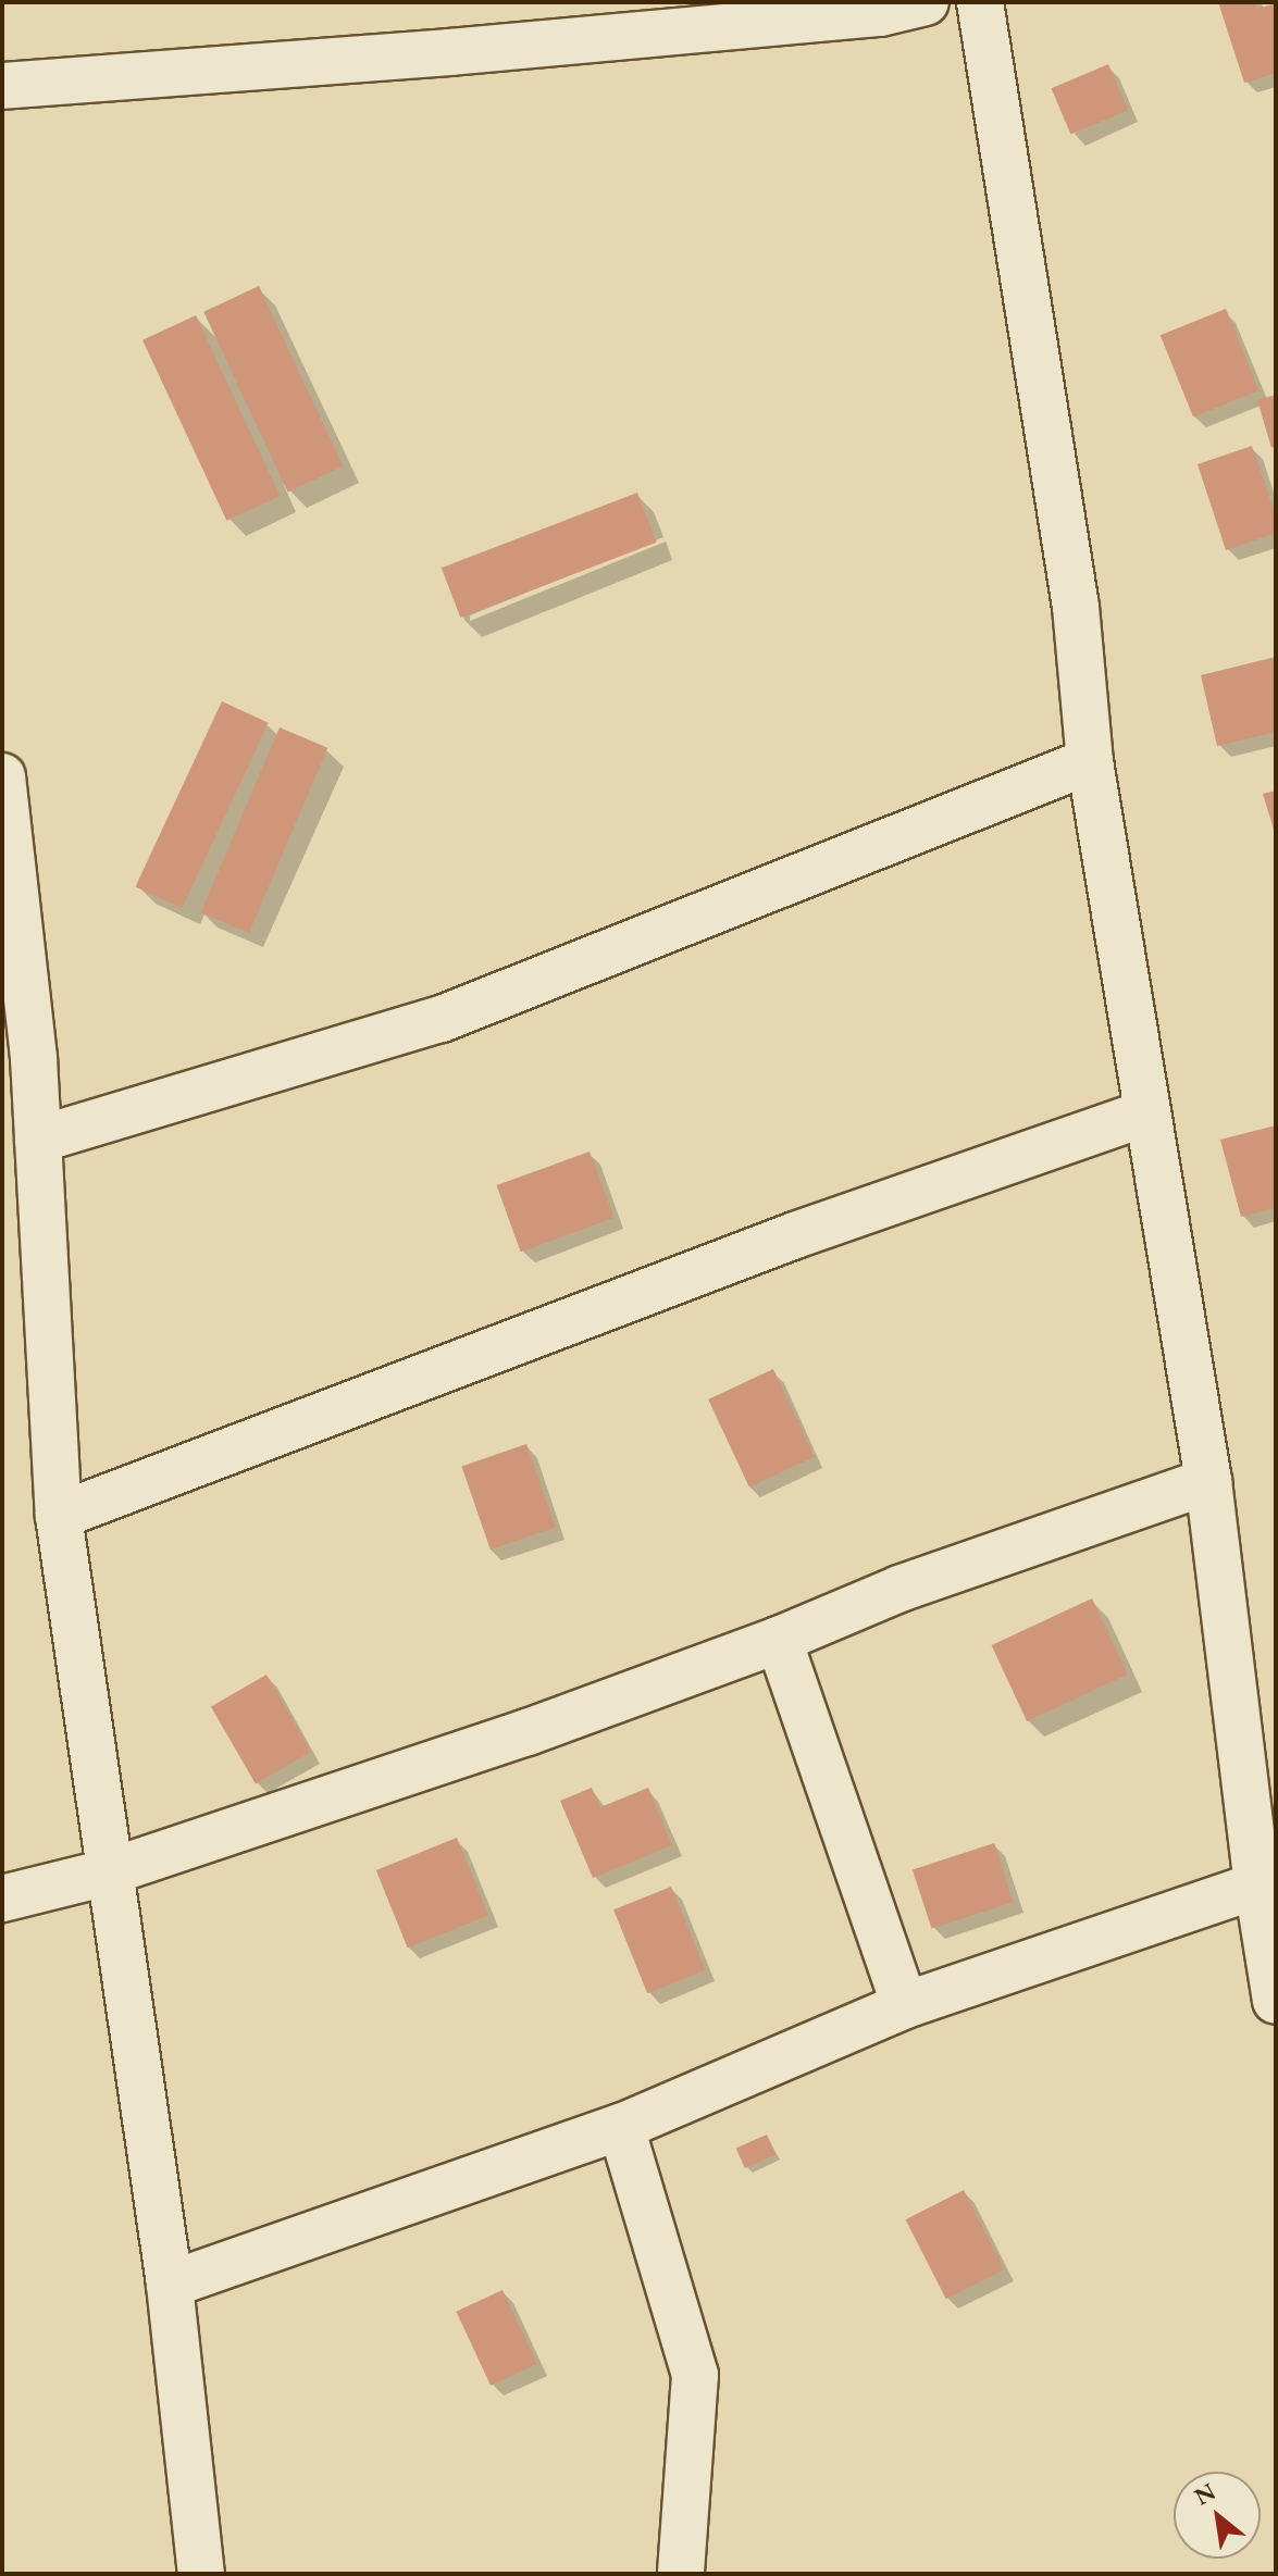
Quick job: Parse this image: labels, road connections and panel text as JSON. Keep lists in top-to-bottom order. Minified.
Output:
{"north":"top left"}
